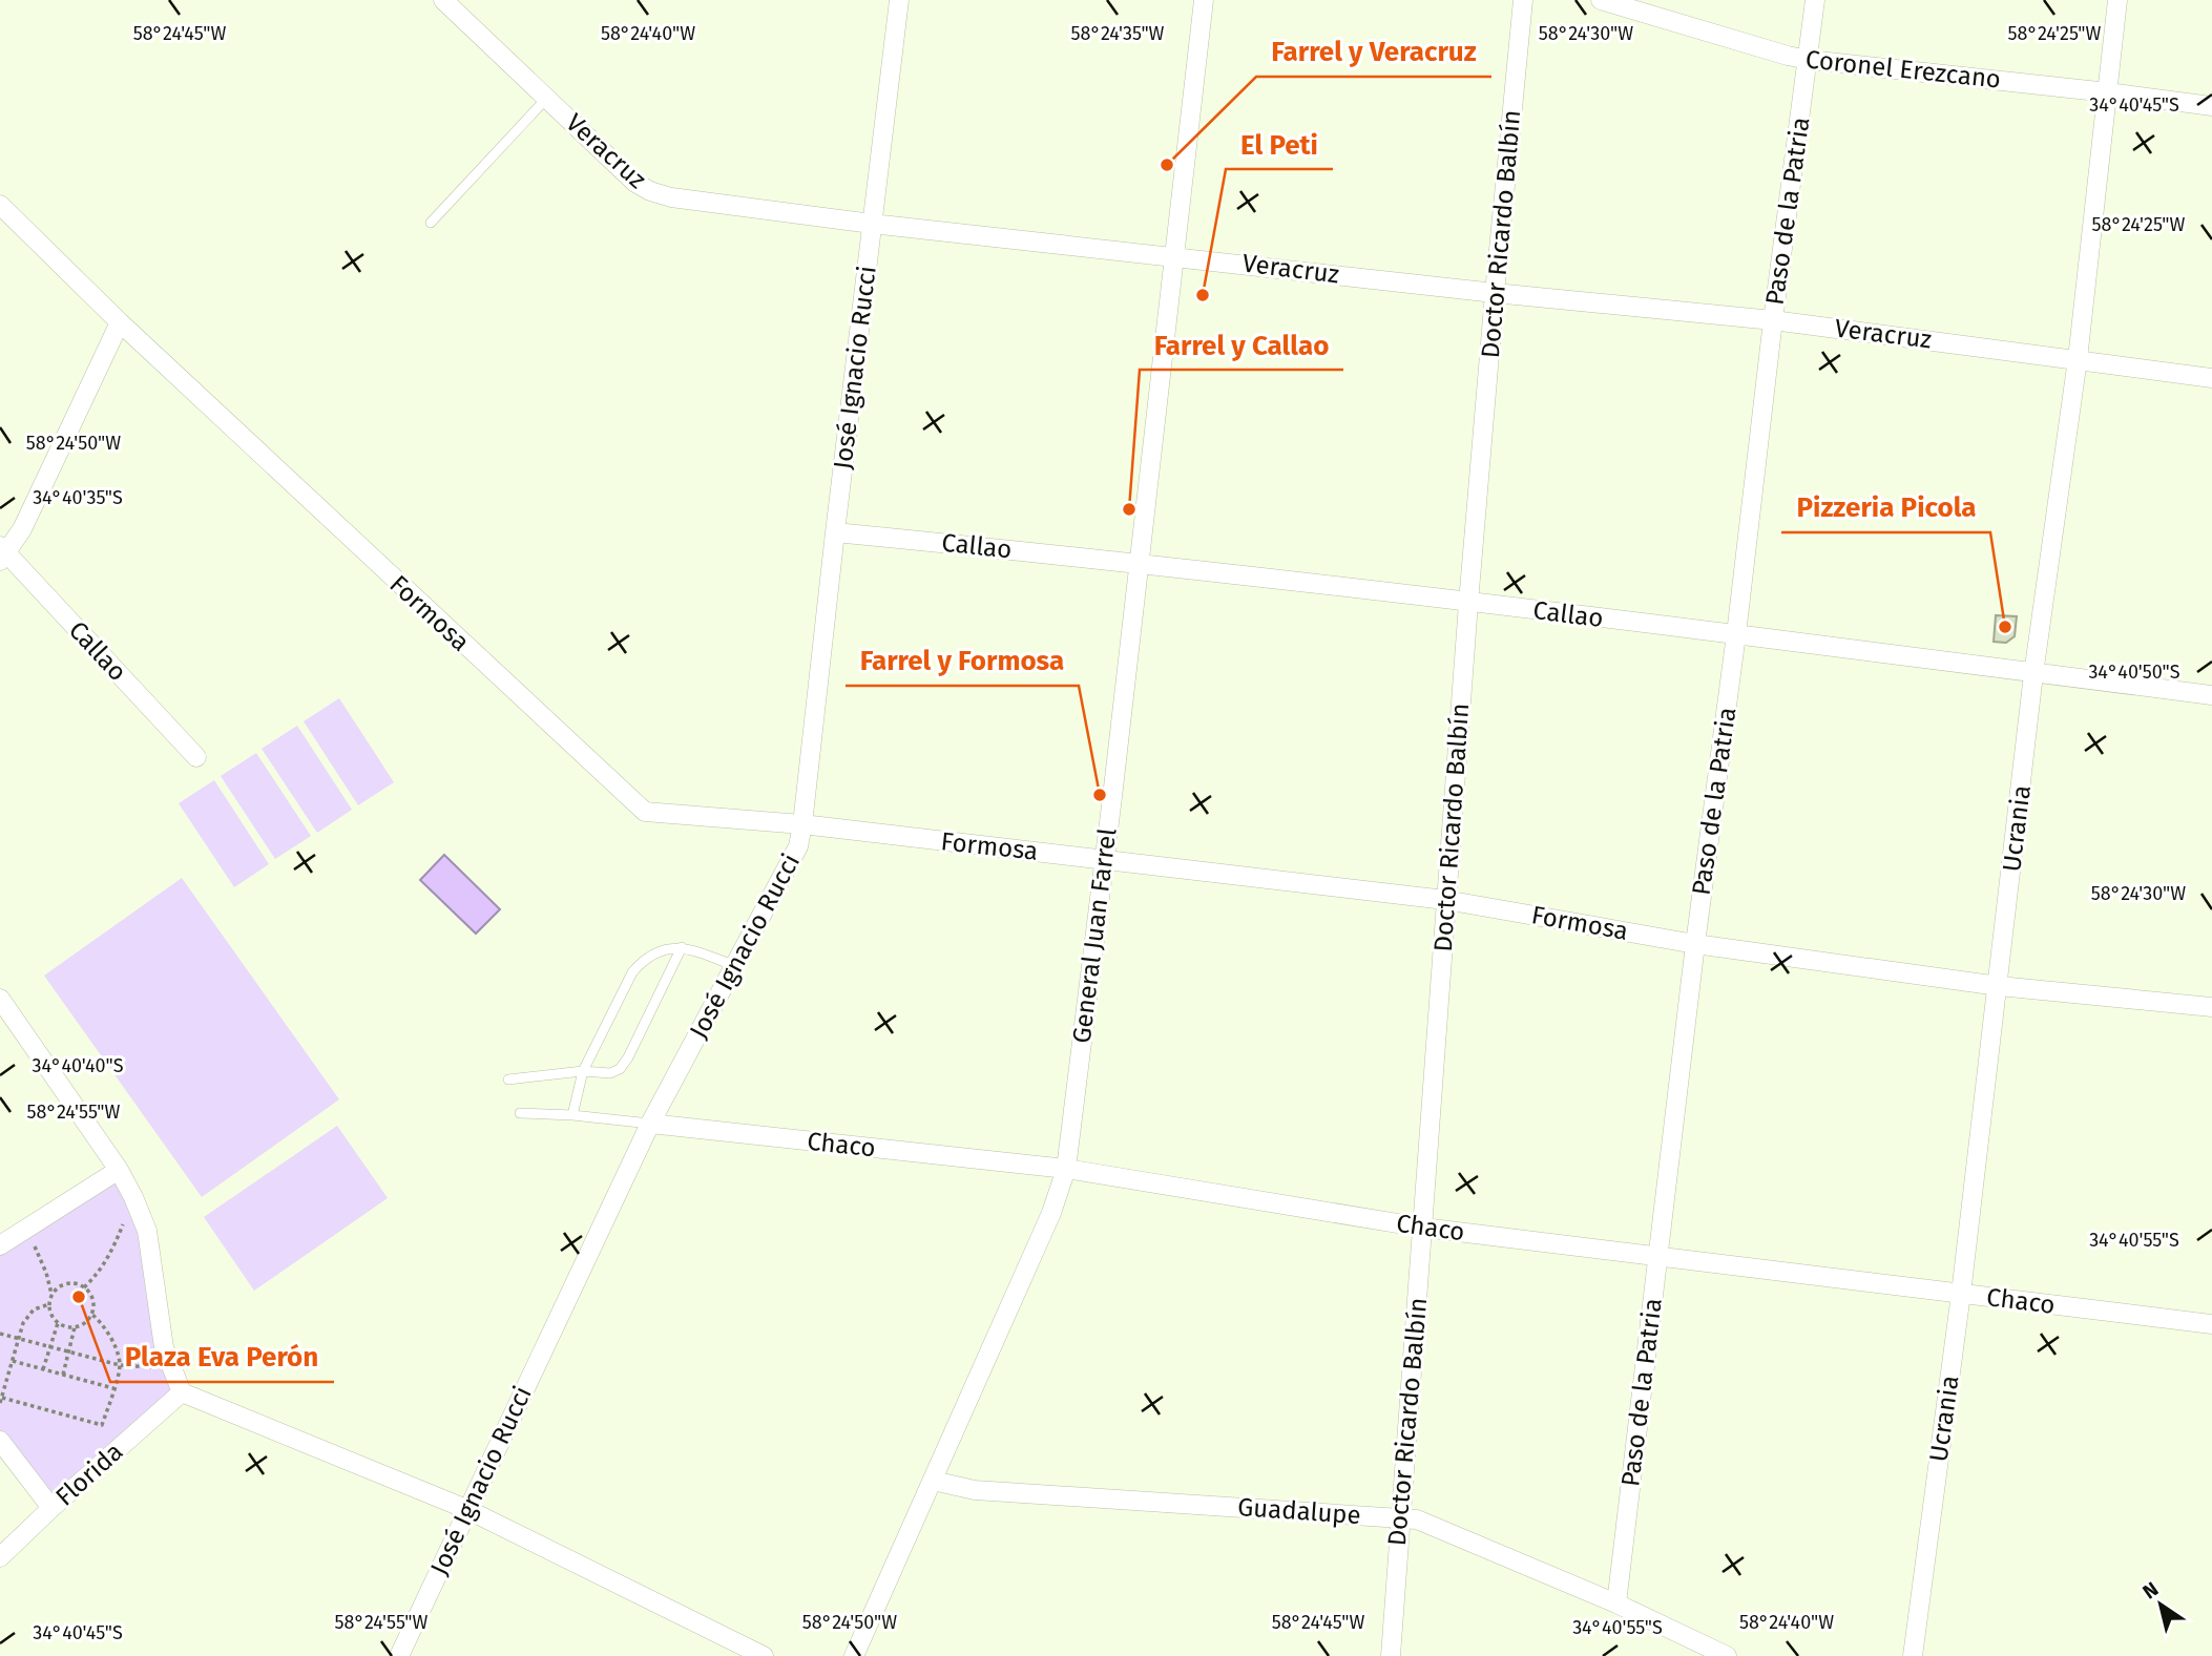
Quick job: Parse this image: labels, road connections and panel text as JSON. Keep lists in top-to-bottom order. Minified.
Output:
{"streets":{"street":["Coronel Erezcano","Veracruz","Paso de la Patria","Doctor Ricardo Balbín","José Ignacio Rucci","Callao","Formosa","Ucrania","General Juan Farrel","Chaco","Florida","Guadalupe"]},"crossings":[["Coronel Erezcano","Paso de la Patria"],["Coronel Erezcano","Ucrania"],["Veracruz","Paso de la Patria"],["Veracruz","Doctor Ricardo Balbín"],["Veracruz","José Ignacio Rucci"],["Veracruz","Ucrania"],["Veracruz","General Juan Farrel"],["Paso de la Patria","Callao"],["Paso de la Patria","Formosa"],["Paso de la Patria","Chaco"],["Paso de la Patria","Guadalupe"],["Doctor Ricardo Balbín","Callao"],["Doctor Ricardo Balbín","Formosa"],["Doctor Ricardo Balbín","Chaco"],["Doctor Ricardo Balbín","Guadalupe"],["José Ignacio Rucci","Callao"],["José Ignacio Rucci","Formosa"],["José Ignacio Rucci","Chaco"],["Callao","Ucrania"],["Callao","General Juan Farrel"],["Formosa","Ucrania"],["Formosa","General Juan Farrel"],["Ucrania","Chaco"],["General Juan Farrel","Chaco"],["General Juan Farrel","Guadalupe"]],"places":["Farrel y Veracruz","El Peti","Farrel y Callao","Pizzeria Picola","Farrel y Formosa","Plaza Eva Perón"],"north":"top left","coordinates":["58°24'45\"W","58°24'40\"W","58°24'35\"W","58°24'30\"W","58°24'25\"W","34°40'45\"S","58°24'50\"W","34°40'35\"S","34°40'50\"S","34°40'40\"S","58°24'55\"W","34°40'55\"S"]}
